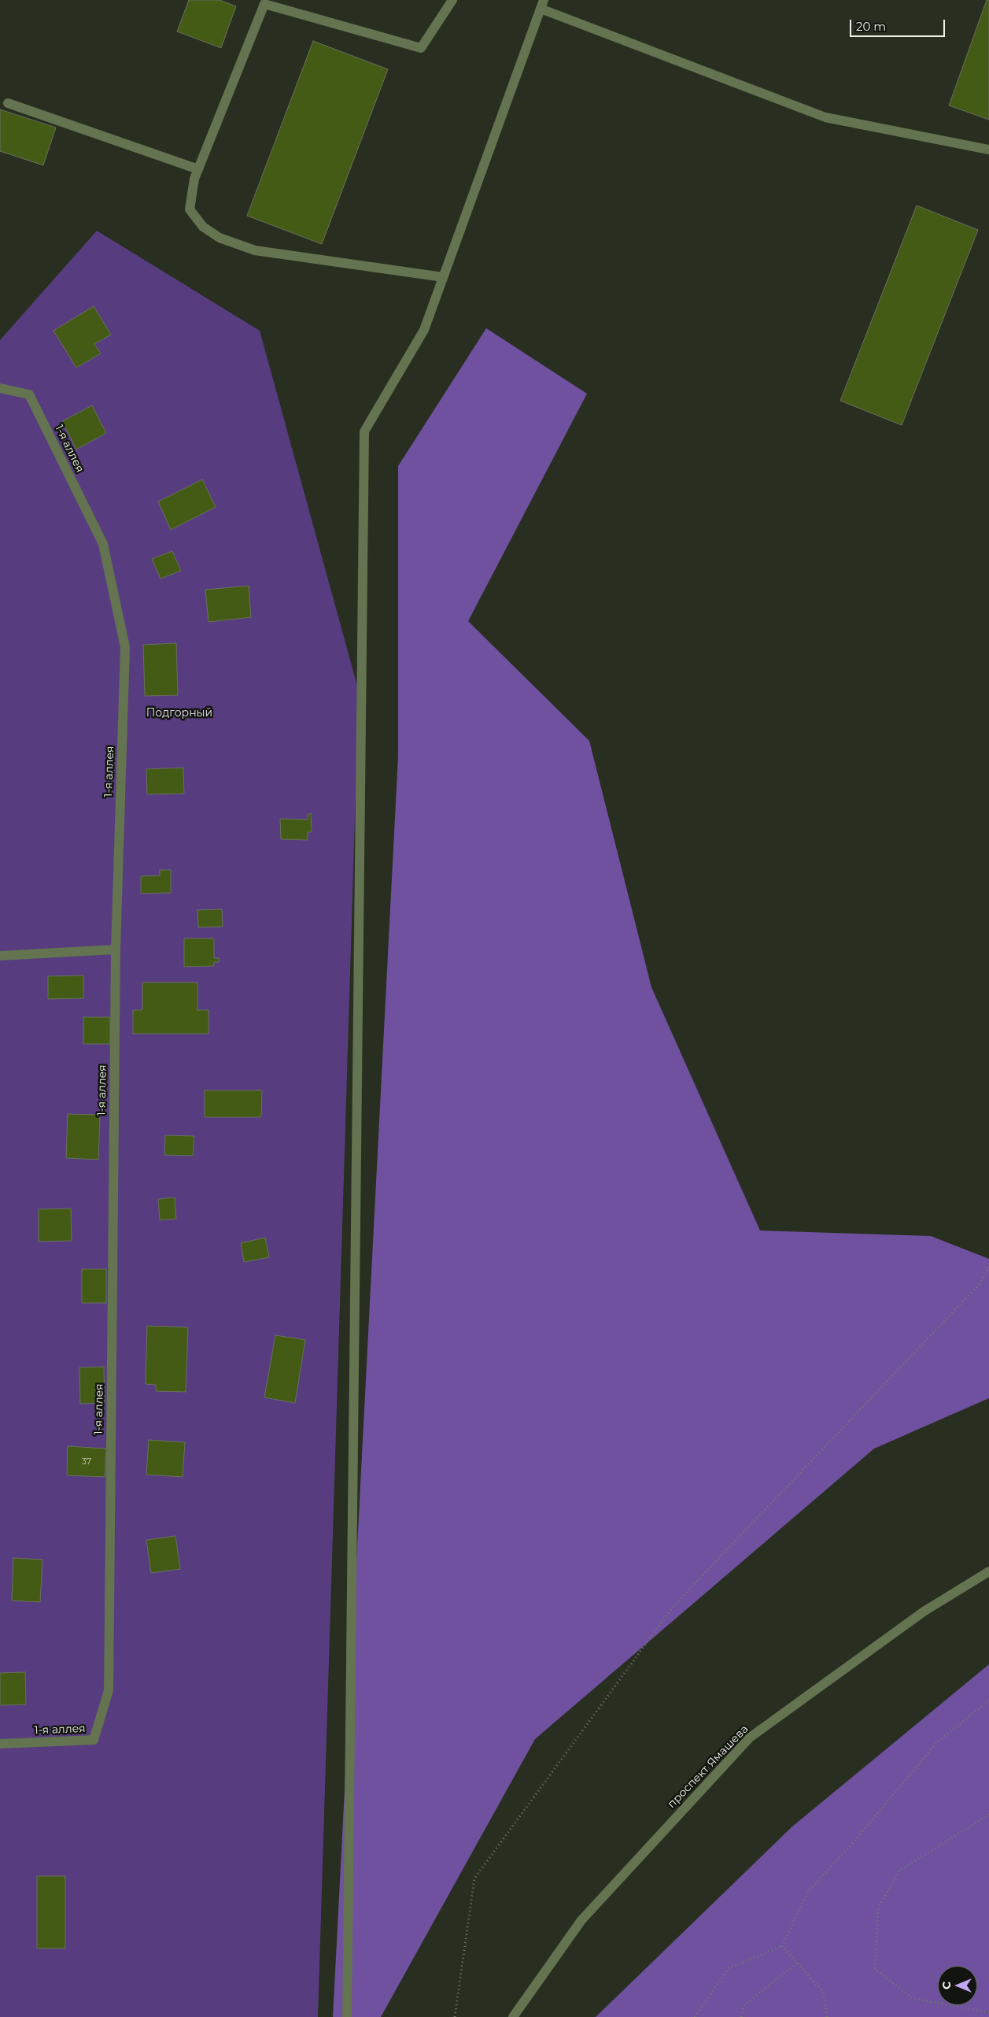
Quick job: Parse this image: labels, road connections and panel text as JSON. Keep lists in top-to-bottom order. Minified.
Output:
{"streets":{"lane":["1-я аллея","проспект Ямашева"]},"parks":["Подгорный"],"house_numbers":["37"],"scale_bar":"20 m","north":"left"}
